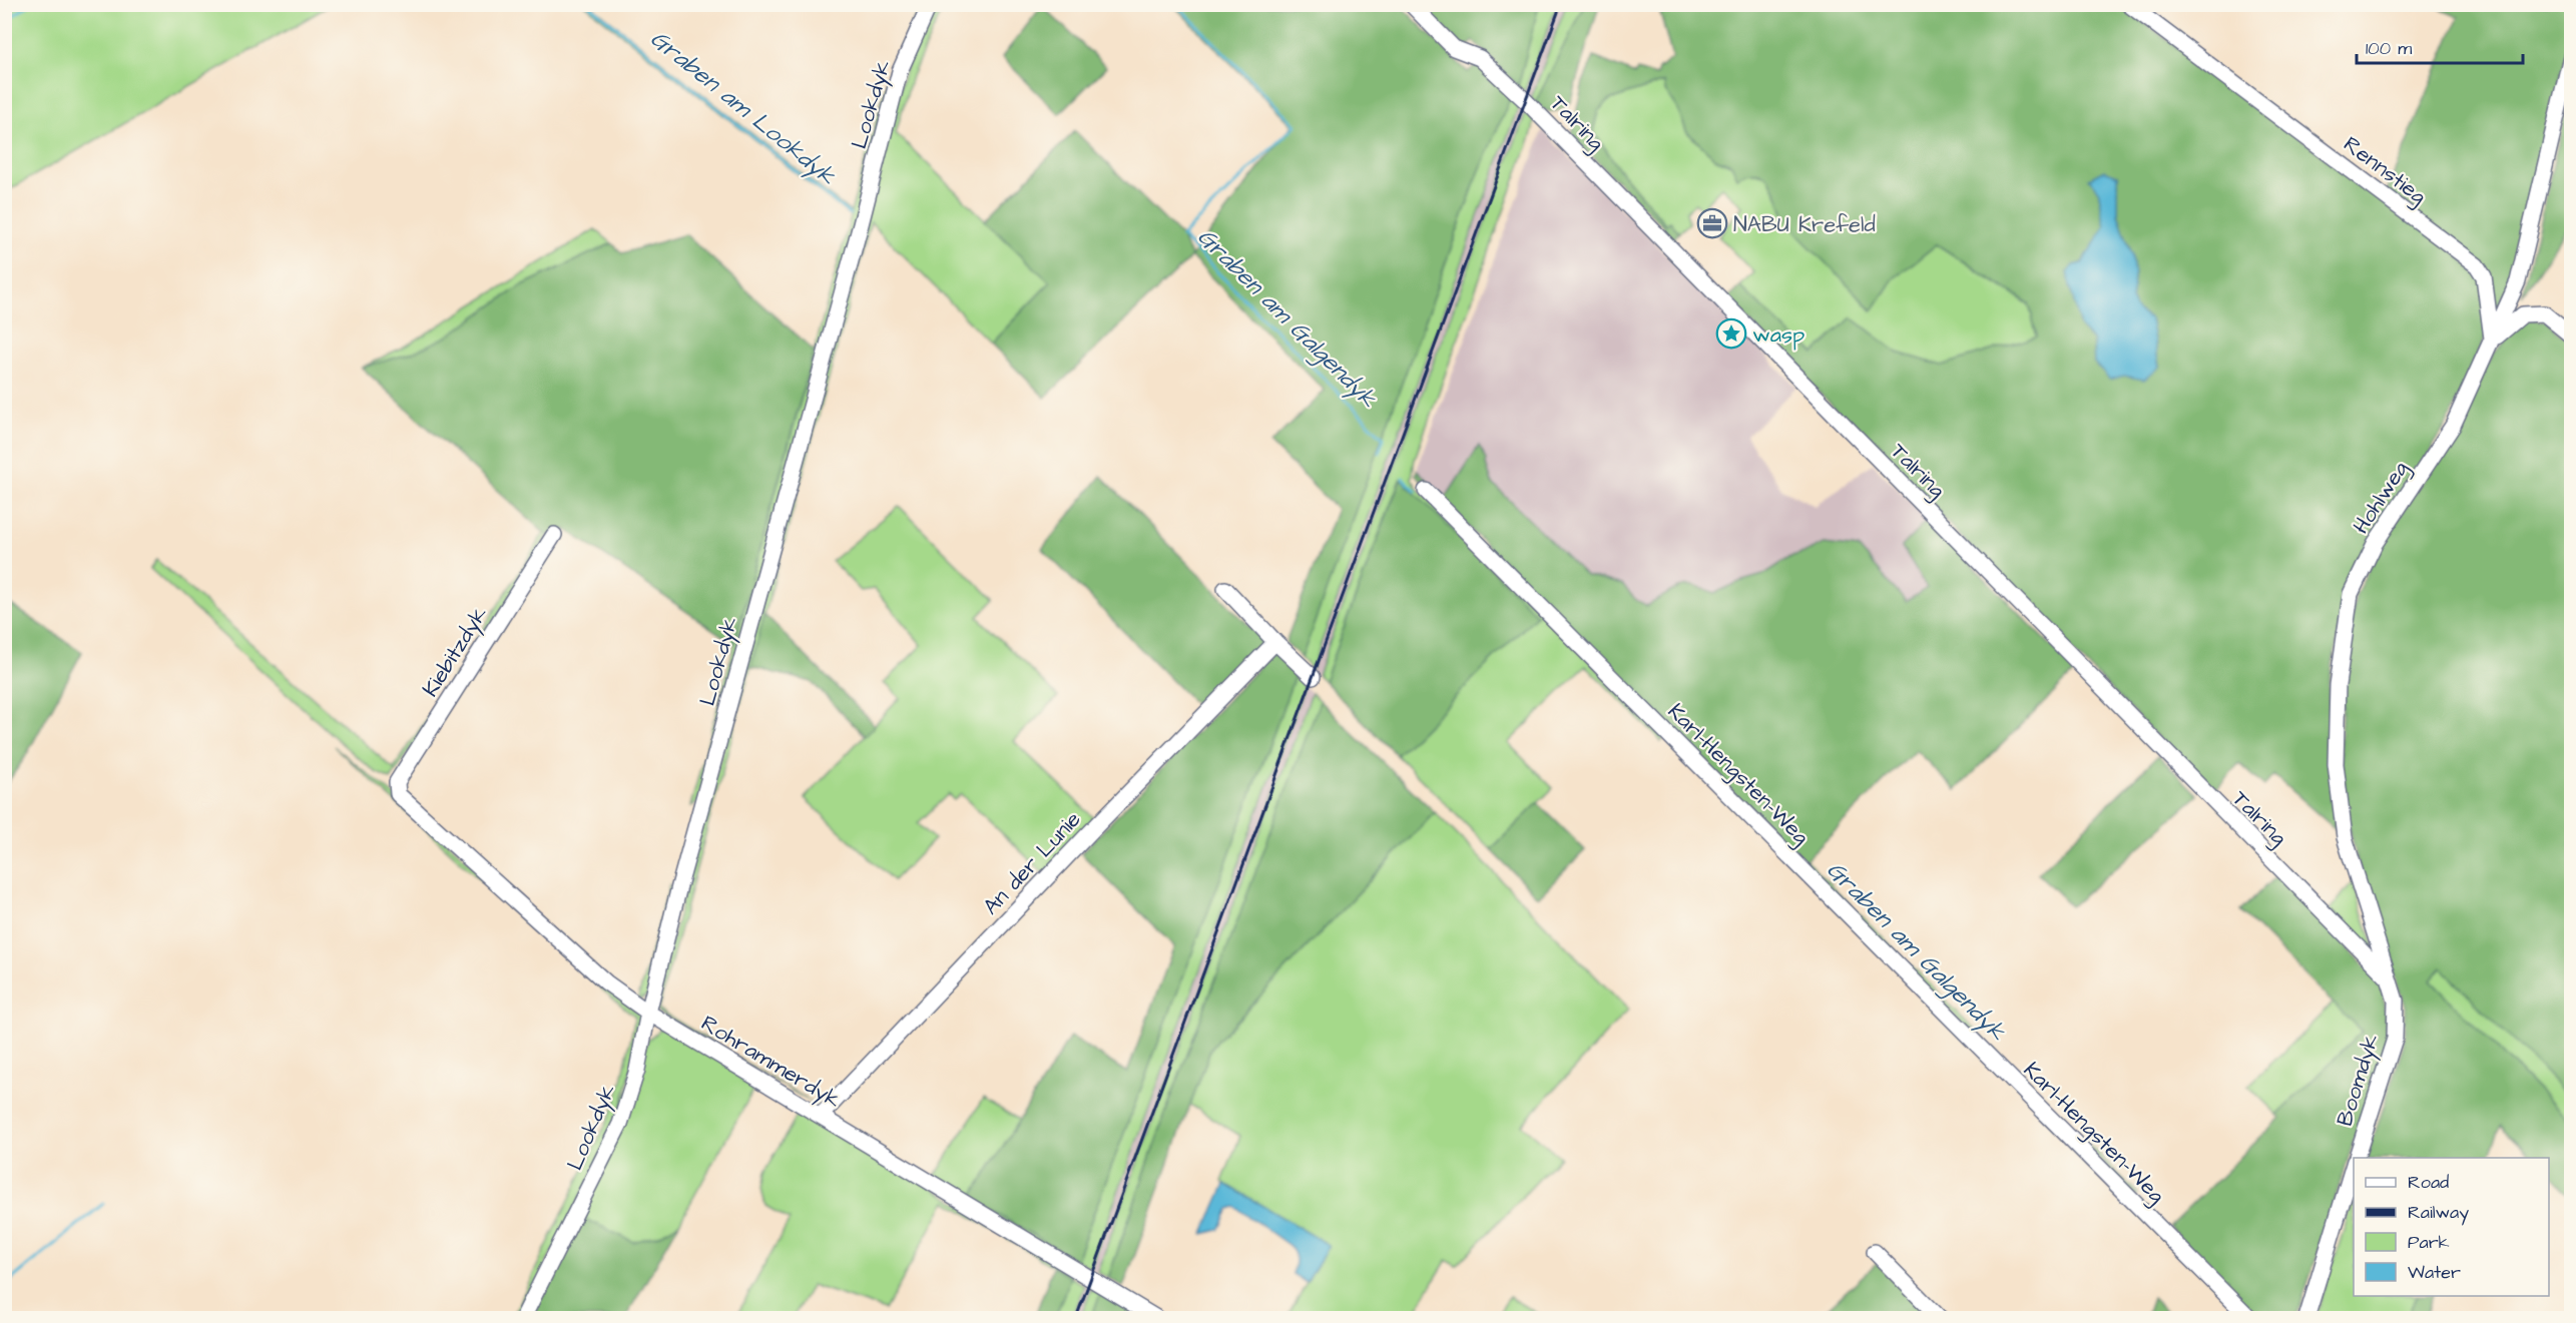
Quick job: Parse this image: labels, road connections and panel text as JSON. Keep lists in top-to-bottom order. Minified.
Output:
{"streets":{"street":["Lookdyk","Talring","Rennstieg","Hohlweg","Kiebitzdyk","Karl-Hengsten-Weg","An der Lunie","Rohrammerdyk","Boomdyk"]},"crossings":[["Lookdyk","Rohrammerdyk"],["Talring","Hohlweg"],["Talring","Boomdyk"],["Rennstieg","Hohlweg"],["Hohlweg","Boomdyk"],["Kiebitzdyk","Rohrammerdyk"],["An der Lunie","Rohrammerdyk"]],"water":["Graben am Lookdyk","Graben am Galgendyk"],"places":{"office":["NABU Krefeld"],"place":["wasp"]},"legend":["Road","Railway","Park","Water"],"scale_bar":"100 m"}
